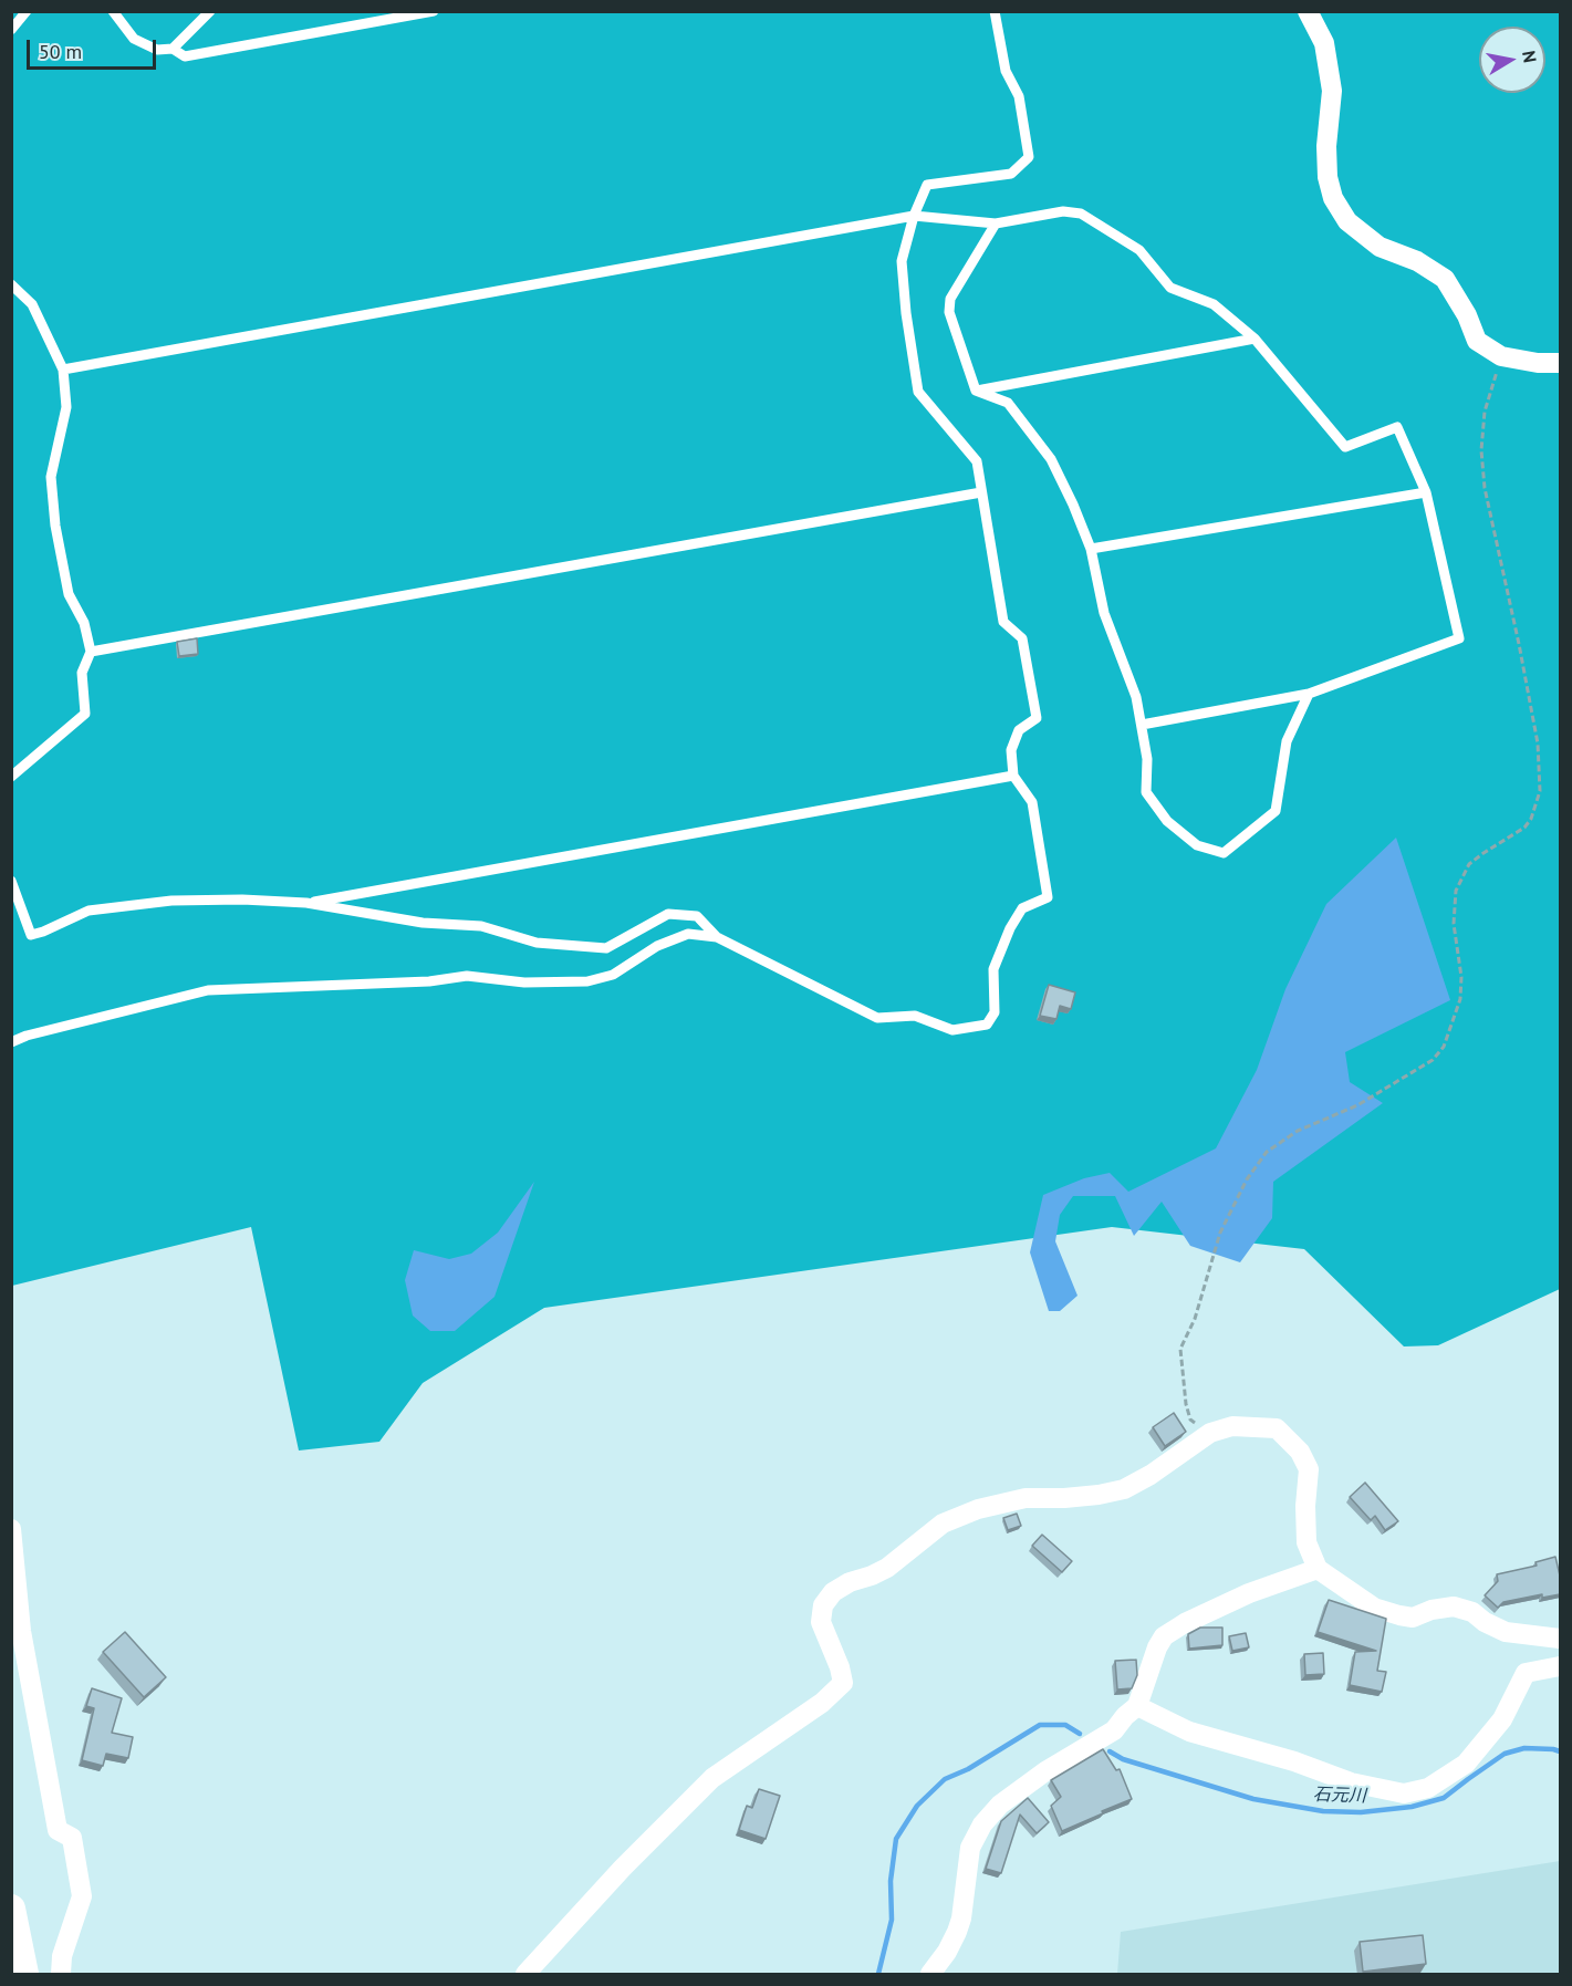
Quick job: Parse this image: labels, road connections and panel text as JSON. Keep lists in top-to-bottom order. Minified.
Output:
{"water":["石元川"],"scale_bar":"50 m","north":"right"}
